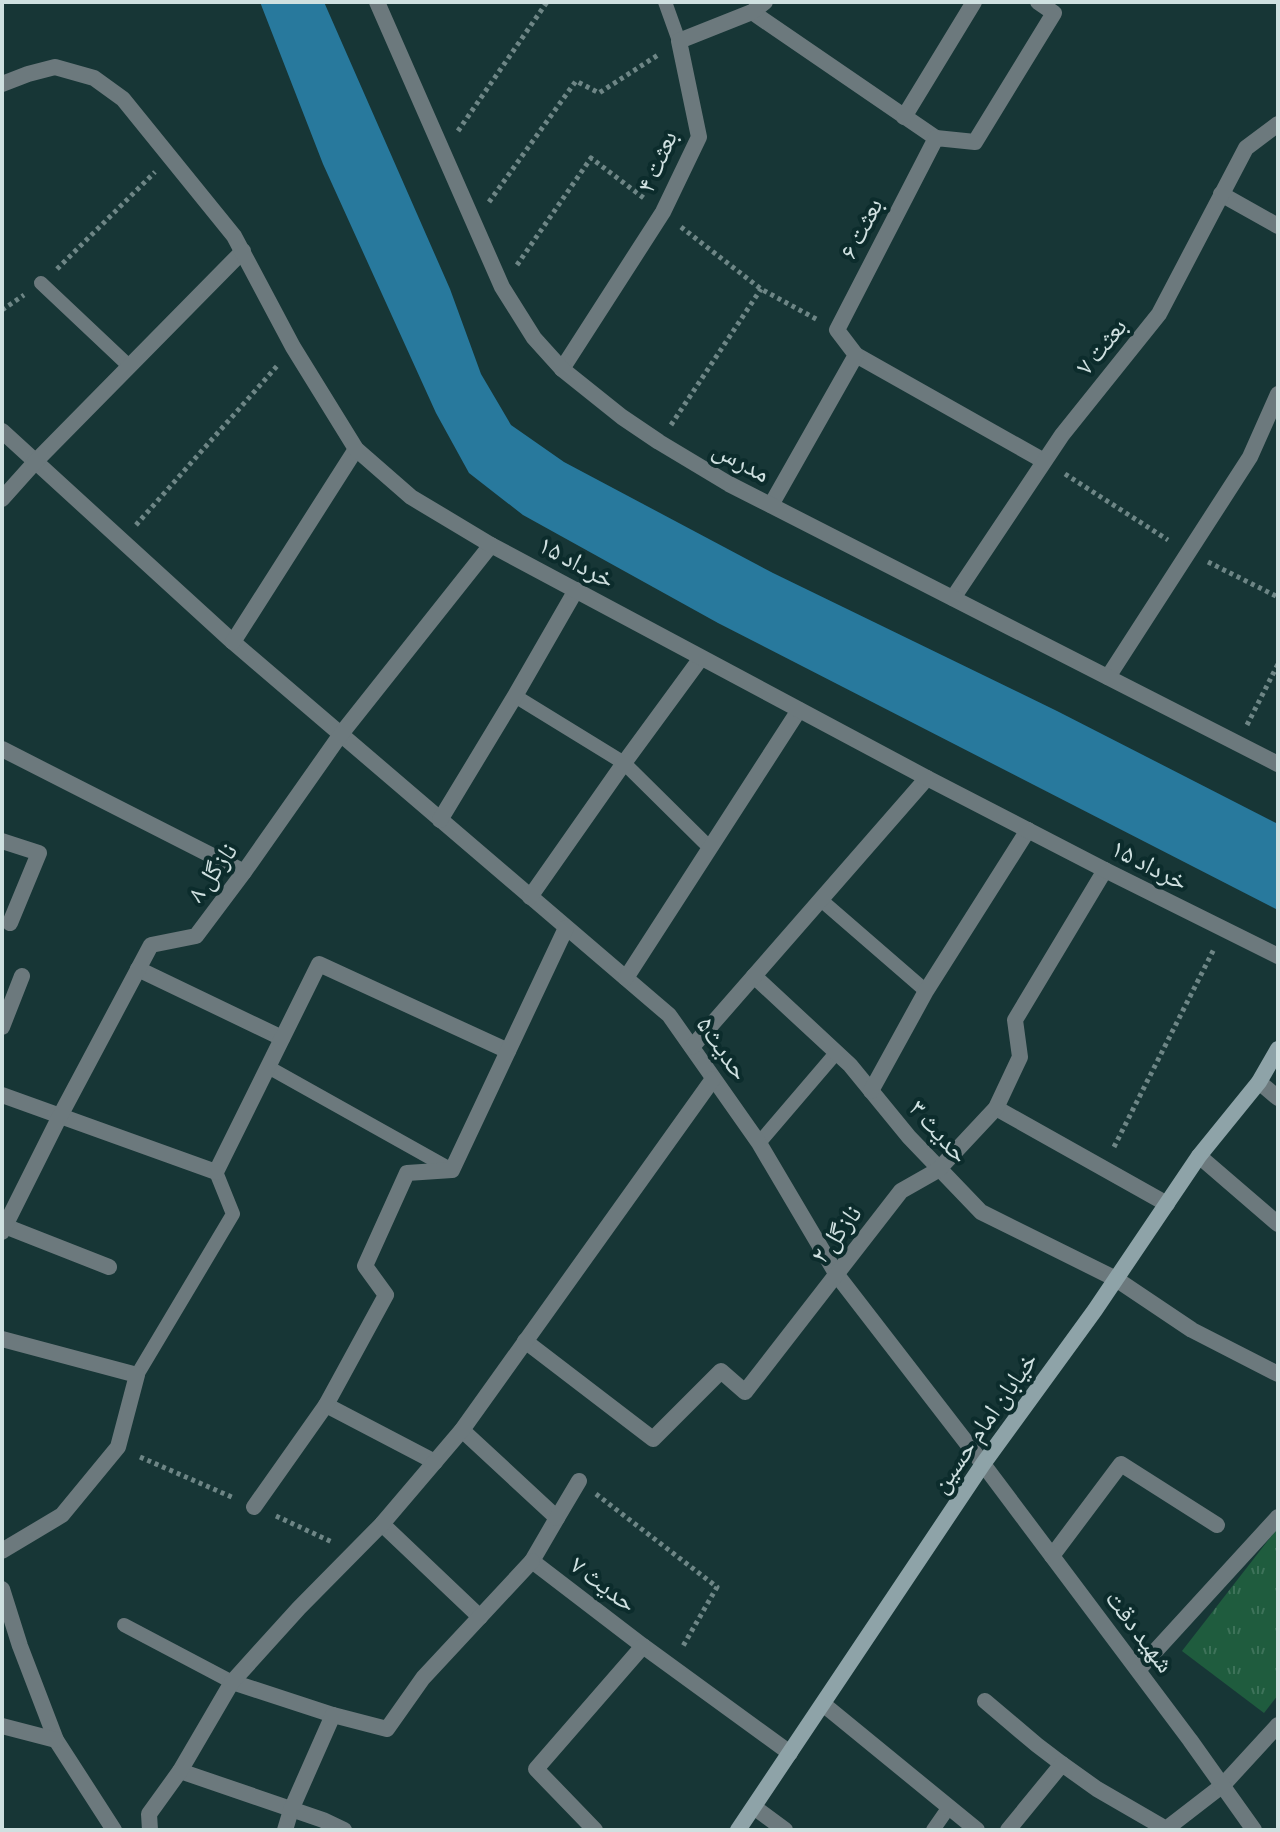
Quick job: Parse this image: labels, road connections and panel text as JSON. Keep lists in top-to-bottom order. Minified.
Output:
{"streets":{"main road":["خیابان امام حسین"],"street":["بعثت ۴","بعثت ۶","بعثت ۷","مدرس","۱۵ خرداد","نازگل ۸","حدیث۵","حدیث ۳","نازگل ۲","حدیث ۷","شهید دقت"]},"crossings":[["بعثت ۴","مدرس"],["بعثت ۷","مدرس"],["۱۵ خرداد","نازگل ۸"],["۱۵ خرداد","نازگل ۲"],["نازگل ۸","حدیث۵"],["حدیث۵","نازگل ۲"],["حدیث۵","خیابان امام حسین"],["حدیث۵","شهید دقت"],["حدیث ۳","نازگل ۲"],["حدیث ۳","خیابان امام حسین"],["خیابان امام حسین","حدیث ۷"],["خیابان امام حسین","شهید دقت"]]}
